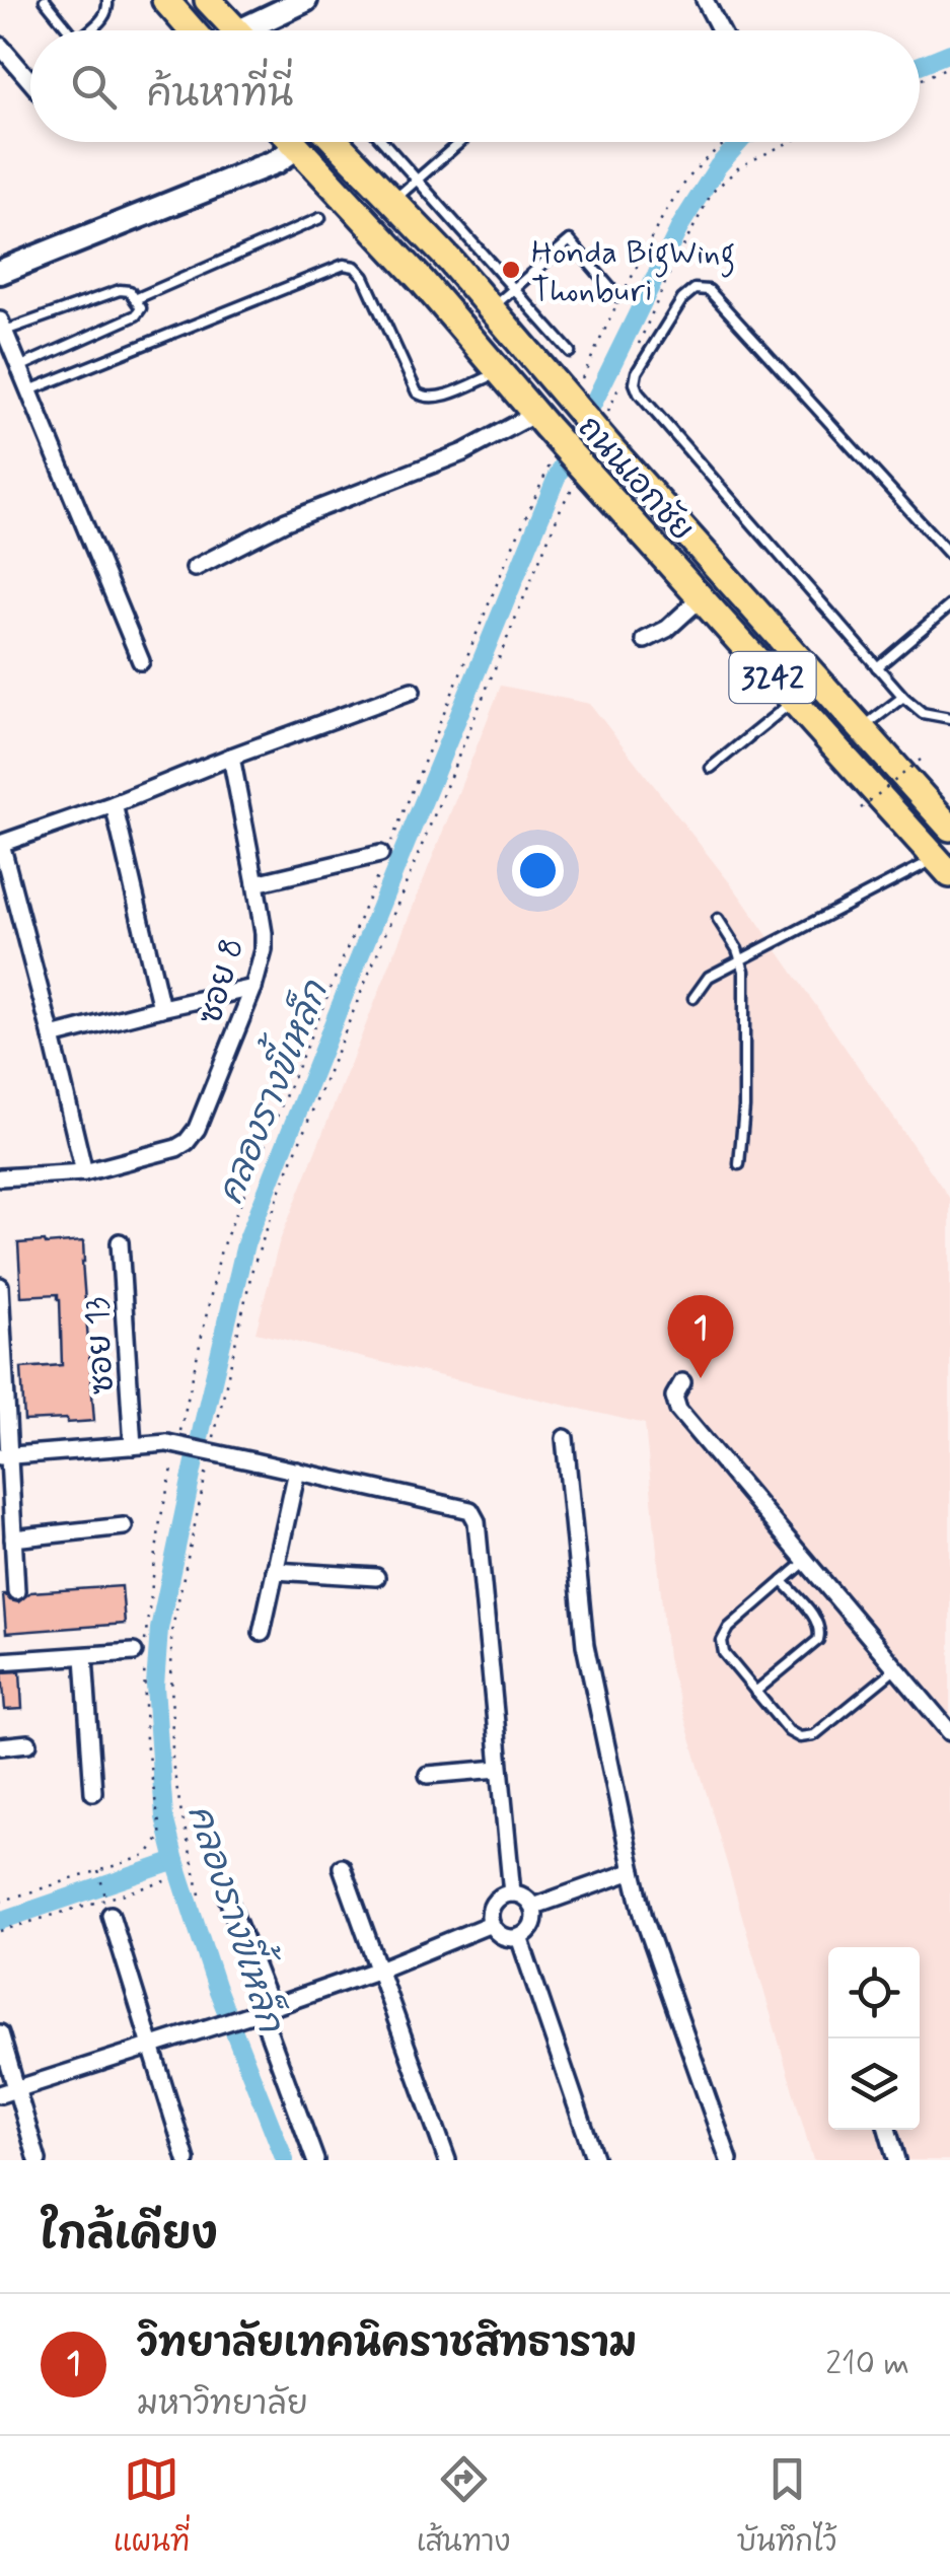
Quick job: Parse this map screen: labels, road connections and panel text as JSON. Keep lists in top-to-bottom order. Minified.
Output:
{"streets":{"main road":["ถนนเอกชัย","3242"],"street":["ซอย 8","ซอย 13"]},"water":["คลองรางขี้เหล็ก"],"places":["Honda BigWing Thonburi"],"page":{"search":"ค้นหาที่นี่","pins":"1","heading":"ใกล้เคียง","list":[{"mark":"1","name":"วิทยาลัยเทคนิคราชสิทธาราม","note":"มหาวิทยาลัย","value":"210 m"}],"nav":["แผนที่","เส้นทาง","บันทึกไว้"]}}
